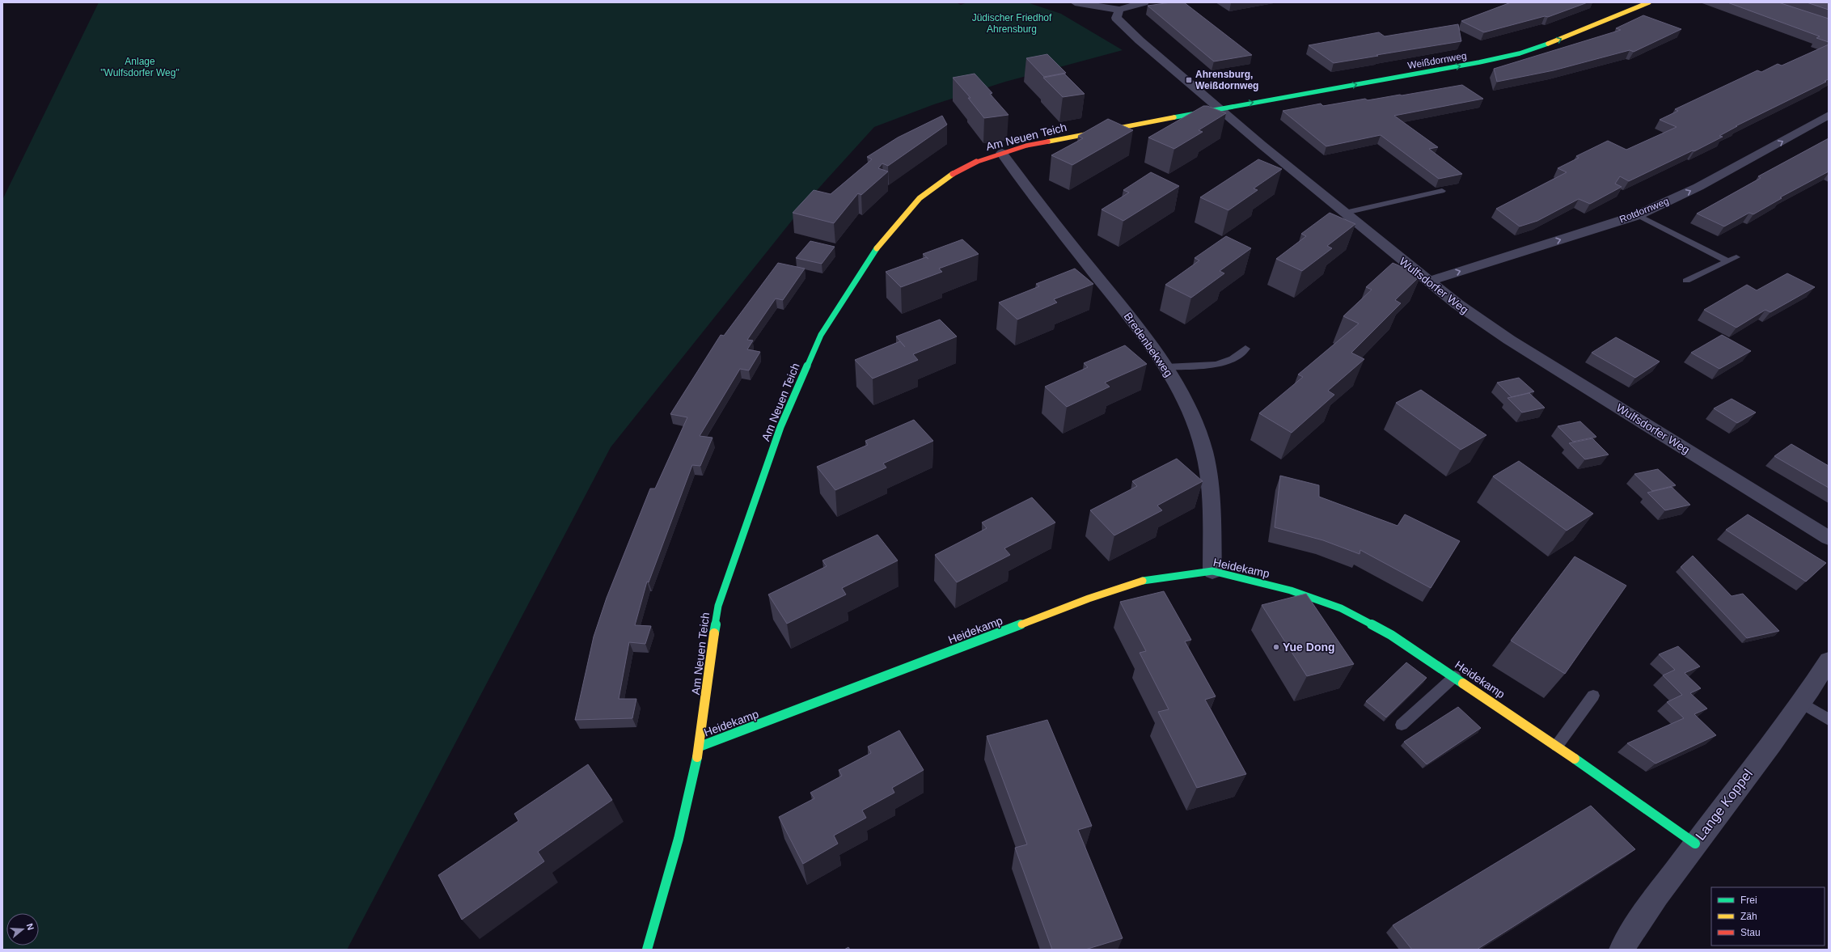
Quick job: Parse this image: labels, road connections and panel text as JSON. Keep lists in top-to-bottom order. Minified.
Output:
{"streets":{"street":["Weißdornweg","Am Neuen Teich","Rotdornweg","Wulfsdorfer Weg","Bredenbekweg","Heidekamp","Lange Koppel"]},"crossings":[["Weißdornweg","Am Neuen Teich"],["Weißdornweg","Wulfsdorfer Weg"],["Am Neuen Teich","Wulfsdorfer Weg"],["Am Neuen Teich","Bredenbekweg"],["Am Neuen Teich","Heidekamp"],["Rotdornweg","Wulfsdorfer Weg"],["Bredenbekweg","Heidekamp"],["Heidekamp","Lange Koppel"]],"one_way":["Weißdornweg","Rotdornweg"],"parks":["Jüdischer Friedhof Ahrensburg","Anlage \"Wulfsdorfer Weg\""],"places":{"transit":["Ahrensburg, Weißdornweg"],"other":["Yue Dong"]},"legend":["Frei","Zäh","Stau"],"north":"right"}
